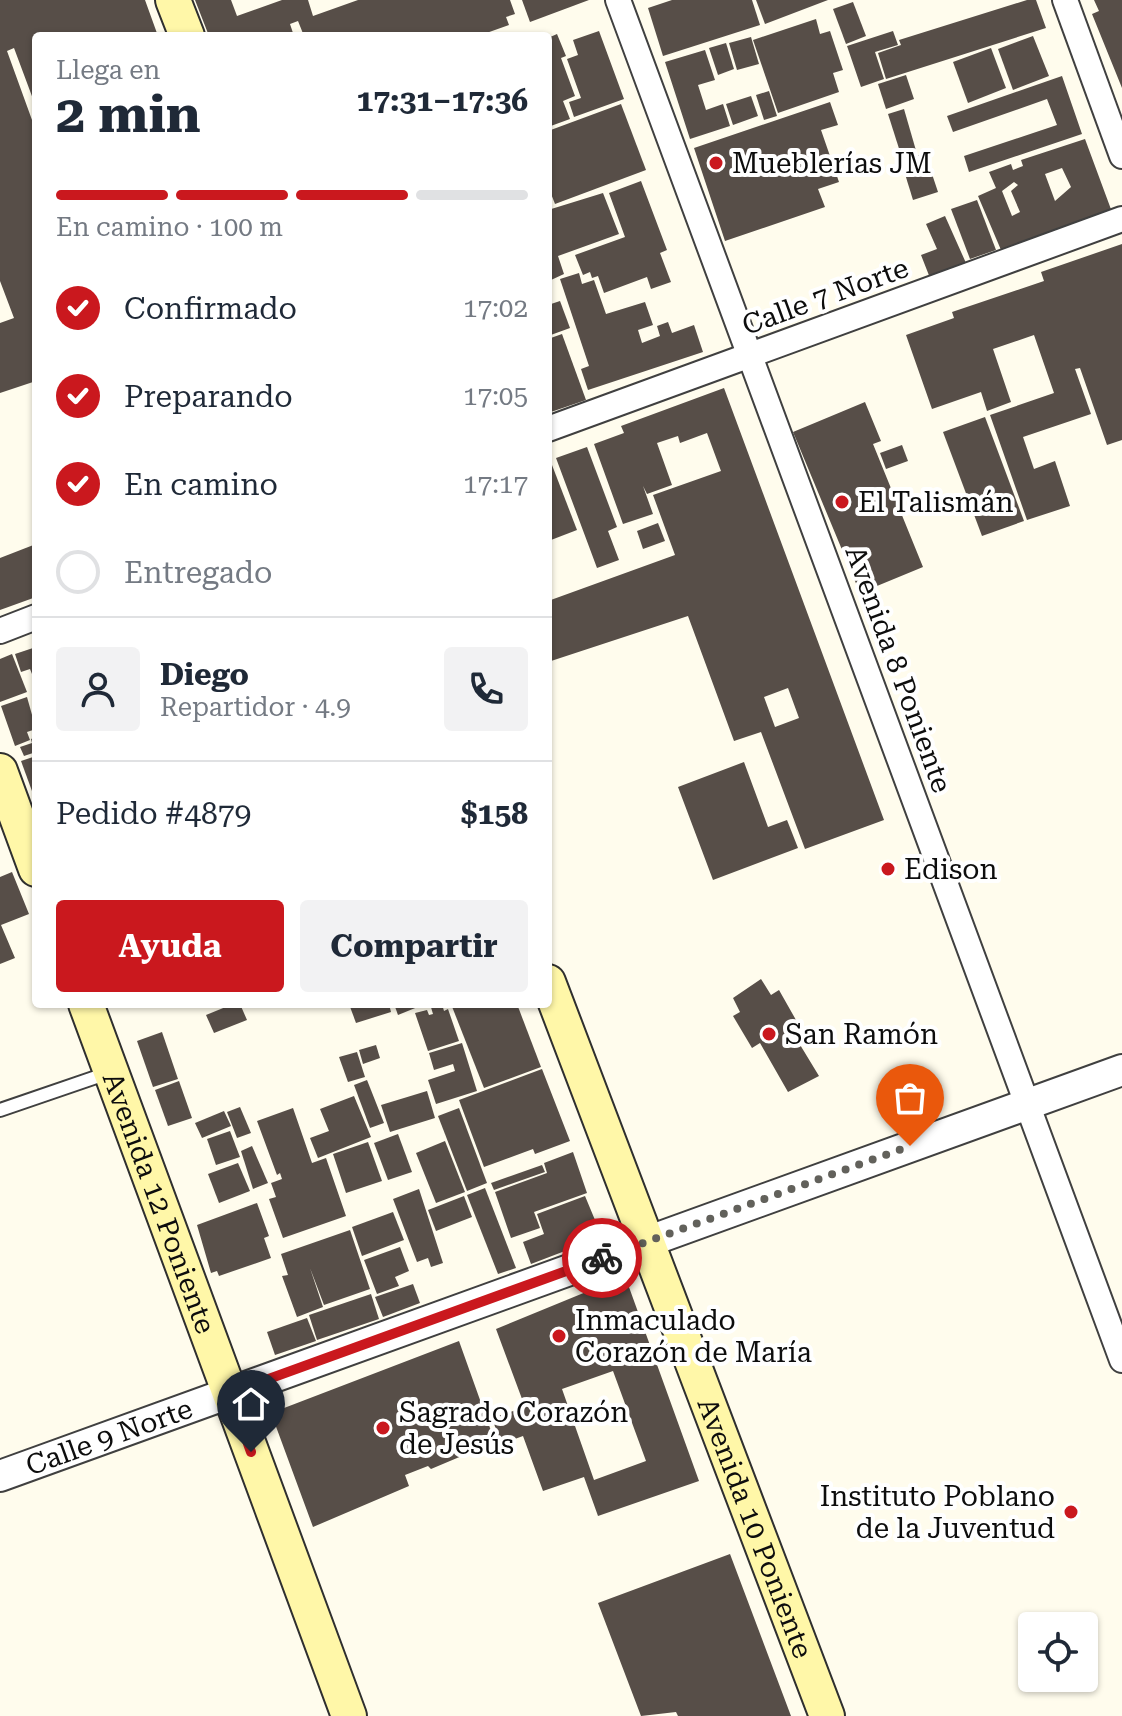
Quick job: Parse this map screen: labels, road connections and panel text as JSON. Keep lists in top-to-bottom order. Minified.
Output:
{"streets":{"main road":["Avenida 12 Poniente","Avenida 10 Poniente"],"street":["Calle 7 Norte","Avenida 8 Poniente","Calle 9 Norte"]},"crossings":[["Calle 7 Norte","Avenida 8 Poniente"],["Avenida 8 Poniente","Calle 9 Norte"],["Avenida 12 Poniente","Calle 9 Norte"],["Calle 9 Norte","Avenida 10 Poniente"]],"places":["Mueblerías JM","El Talismán","Edison","San Ramón","Inmaculado Corazón de María","Sagrado Corazón de Jesús","Instituto Poblano de la Juventud"],"page":{"heading":["2 min","Llega en","17:31–17:36"],"panel":["Diego","Repartidor · 4.9","Pedido #4879","$158"],"bar":"En camino · 100 m","list":[["Confirmado","17:02"],["Preparando","17:05"],["En camino","17:17"],"Entregado"],"buttons":["Ayuda","Compartir"]}}
